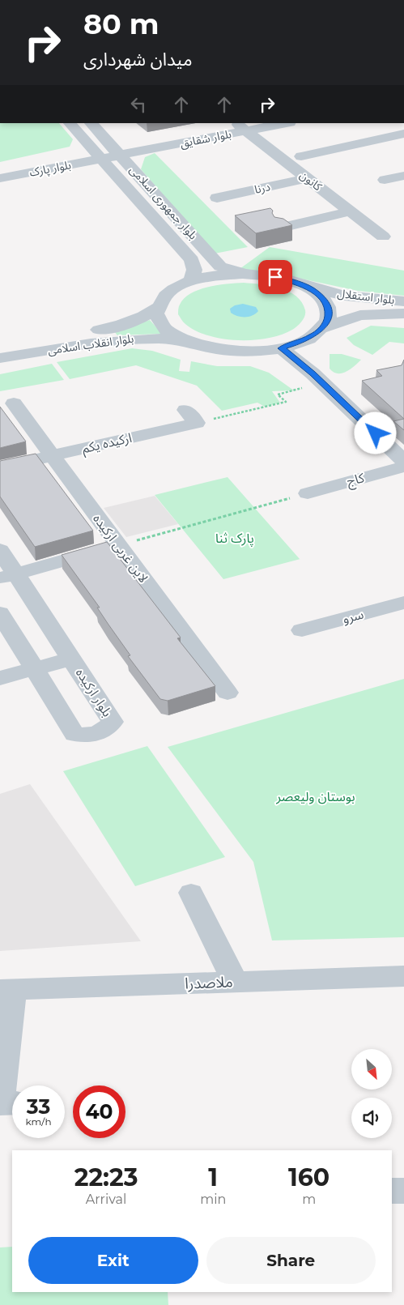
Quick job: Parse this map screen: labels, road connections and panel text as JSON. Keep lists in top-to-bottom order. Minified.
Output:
{"streets":{"street":["بلوار شقایق","بلوار پارک","کانون","درنا","بلوار جمهوری اسلامی","بلوار استقلال","بلوار انقلاب اسلامی","ارکیده یکم","کاج","لاین غربی ارکیده","سرو","بلوار ارکیده","ملاصدرا"]},"crossings":[["بلوار شقایق","بلوار پارک"],["بلوار شقایق","کانون"],["بلوار شقایق","بلوار جمهوری اسلامی"],["بلوار پارک","بلوار جمهوری اسلامی"],["کانون","درنا"],["بلوار جمهوری اسلامی","بلوار استقلال"],["بلوار استقلال","بلوار انقلاب اسلامی"],["ارکیده یکم","لاین غربی ارکیده"]],"parks":["پارک ثنا","بوستان ولیعصر"],"north":"bottom right","page":{"turn":["80 m","میدان شهرداری"],"speed":"33 km/h","limit":"40","eta":["22:23","Arrival","1","min","160","m"],"buttons":["Exit","Share"]}}
